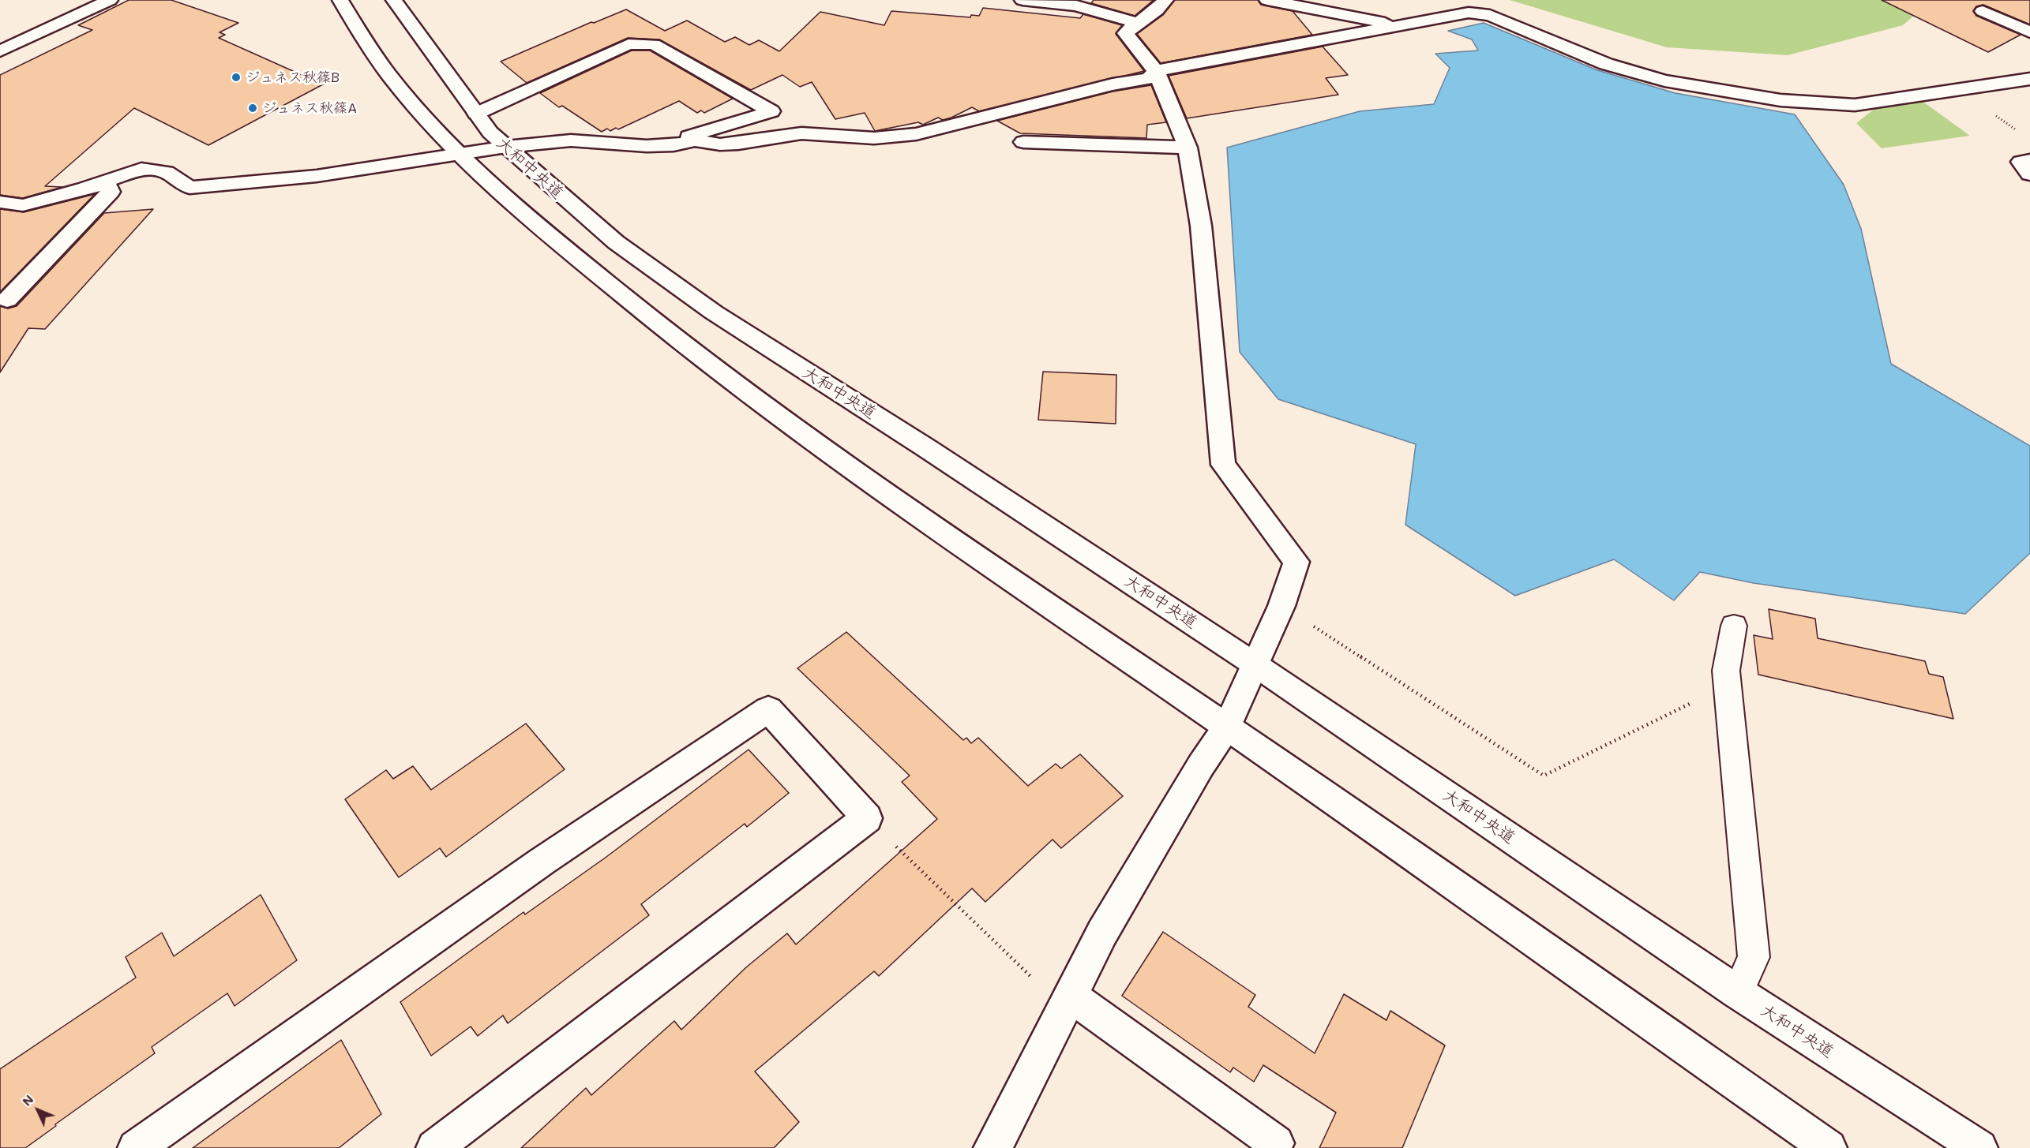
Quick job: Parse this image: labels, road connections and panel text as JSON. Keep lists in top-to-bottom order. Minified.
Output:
{"streets":{"street":["大和中央道"]},"places":["ジュネス秋篠B","ジュネス秋篠A"],"north":"top left"}
